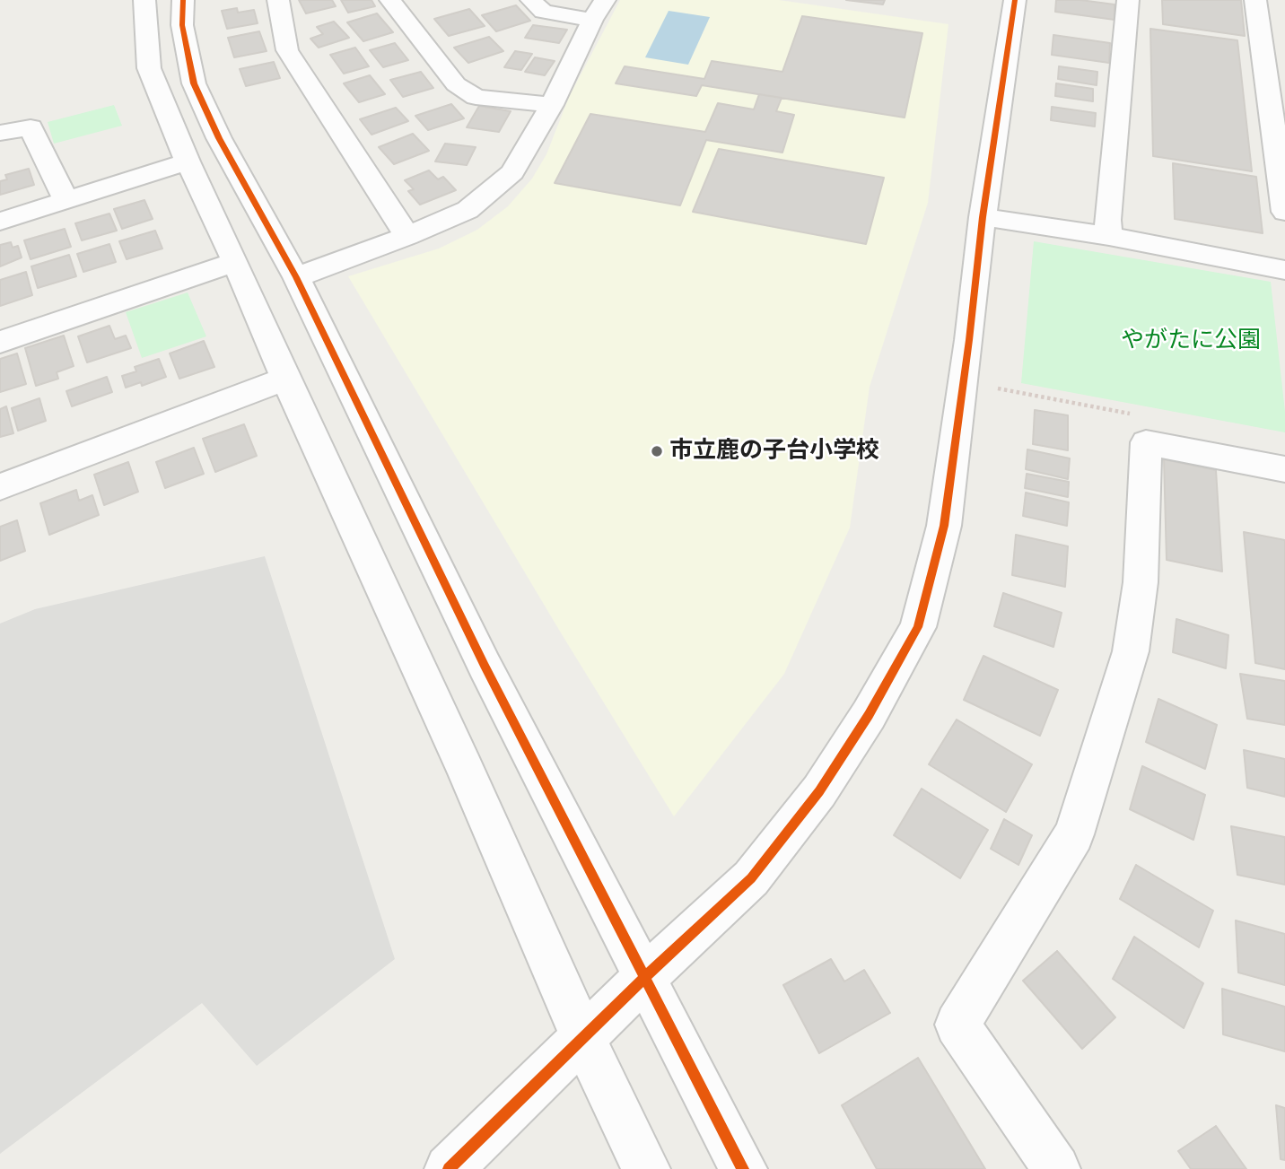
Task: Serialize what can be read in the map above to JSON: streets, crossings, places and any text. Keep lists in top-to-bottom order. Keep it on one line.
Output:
{"parks":["やがたに公園"],"places":["市立鹿の子台小学校"]}
